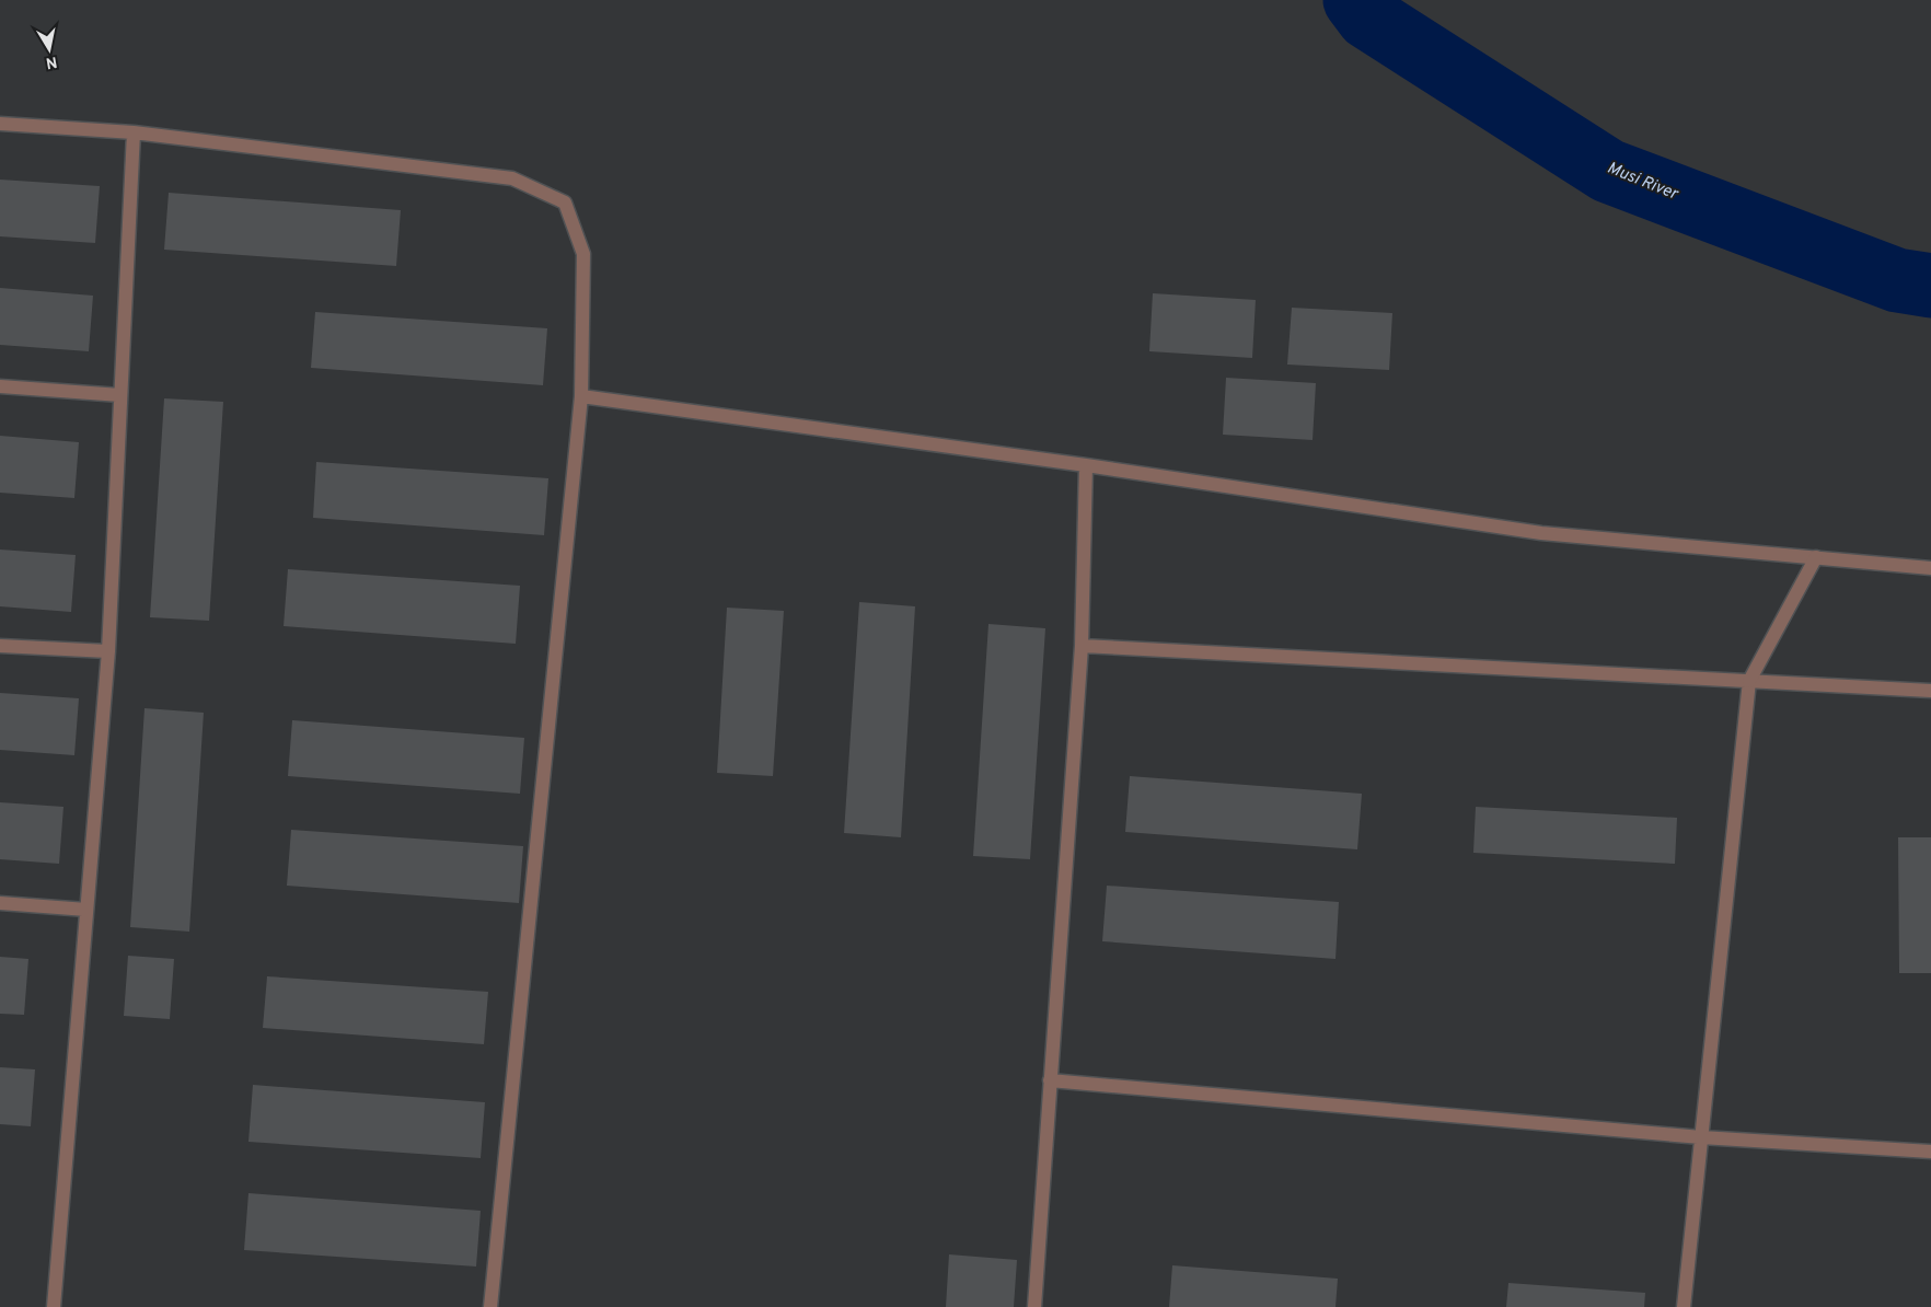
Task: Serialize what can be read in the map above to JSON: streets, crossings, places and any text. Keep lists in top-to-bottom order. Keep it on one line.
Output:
{"water":["Musi River"],"north":"bottom"}
